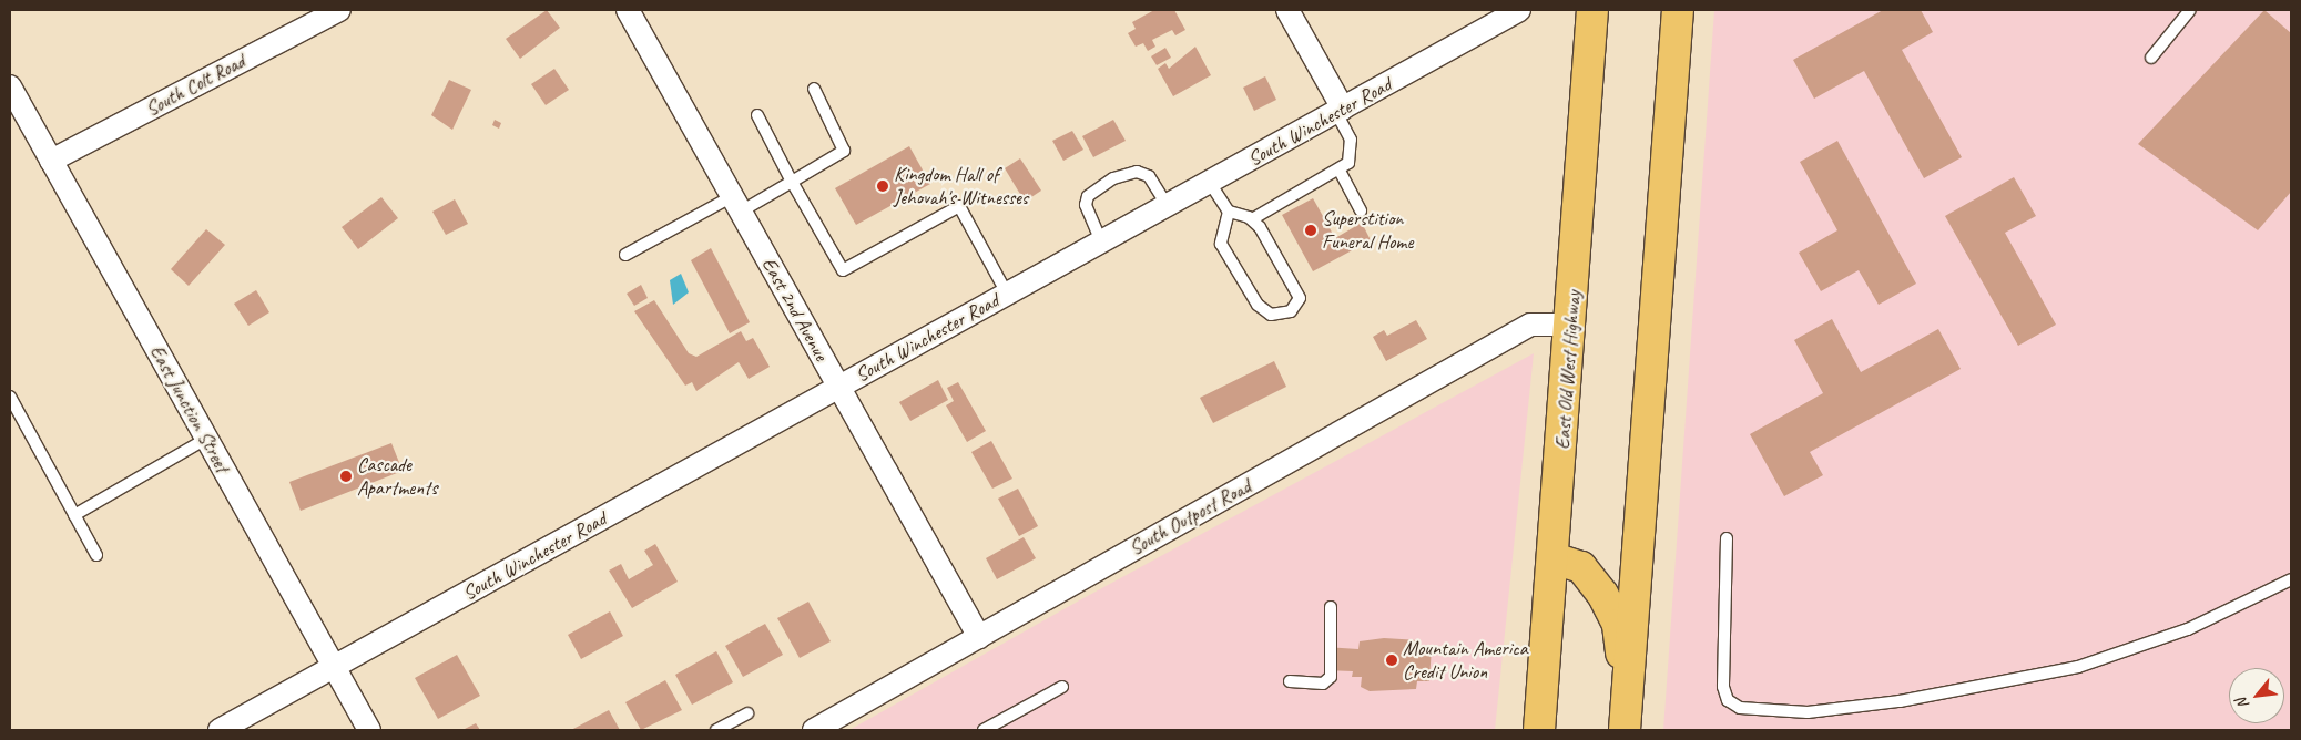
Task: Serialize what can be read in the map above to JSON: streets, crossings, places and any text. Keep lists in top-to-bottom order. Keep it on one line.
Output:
{"streets":{"main road":["East Old West Highway"],"street":["South Colt Road","South Winchester Road","East 2nd Avenue","East Junction Street","South Outpost Road"]},"crossings":[["South Colt Road","East Junction Street"],["South Winchester Road","East 2nd Avenue"],["South Winchester Road","East Junction Street"],["East 2nd Avenue","South Outpost Road"],["East Old West Highway","South Outpost Road"]],"places":["Kingdom Hall of Jehovah's Witnesses","Superstition Funeral Home","Cascade Apartments","Mountain America Credit Union"],"north":"bottom left"}
